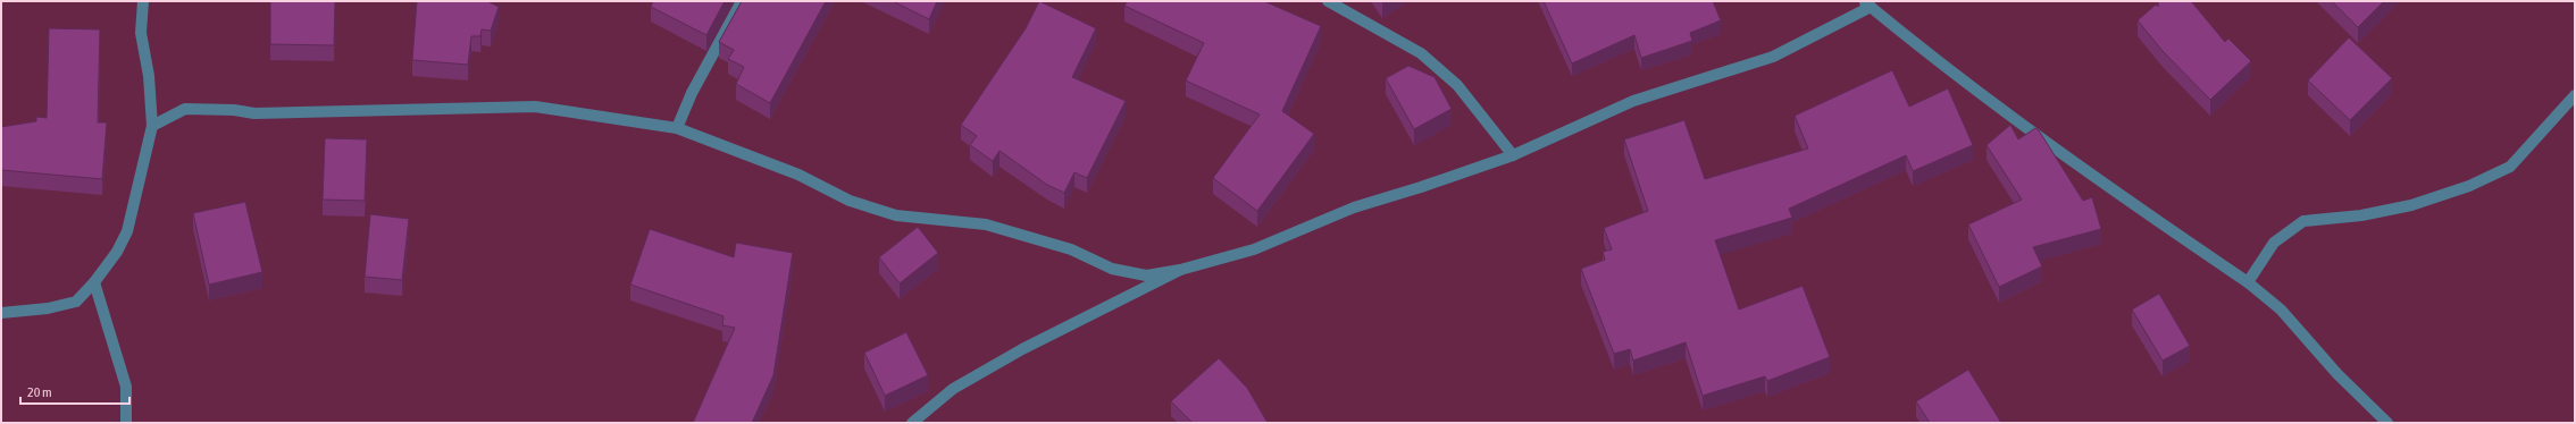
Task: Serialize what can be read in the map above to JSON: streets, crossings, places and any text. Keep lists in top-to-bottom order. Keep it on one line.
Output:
{"scale_bar":"20 m"}
